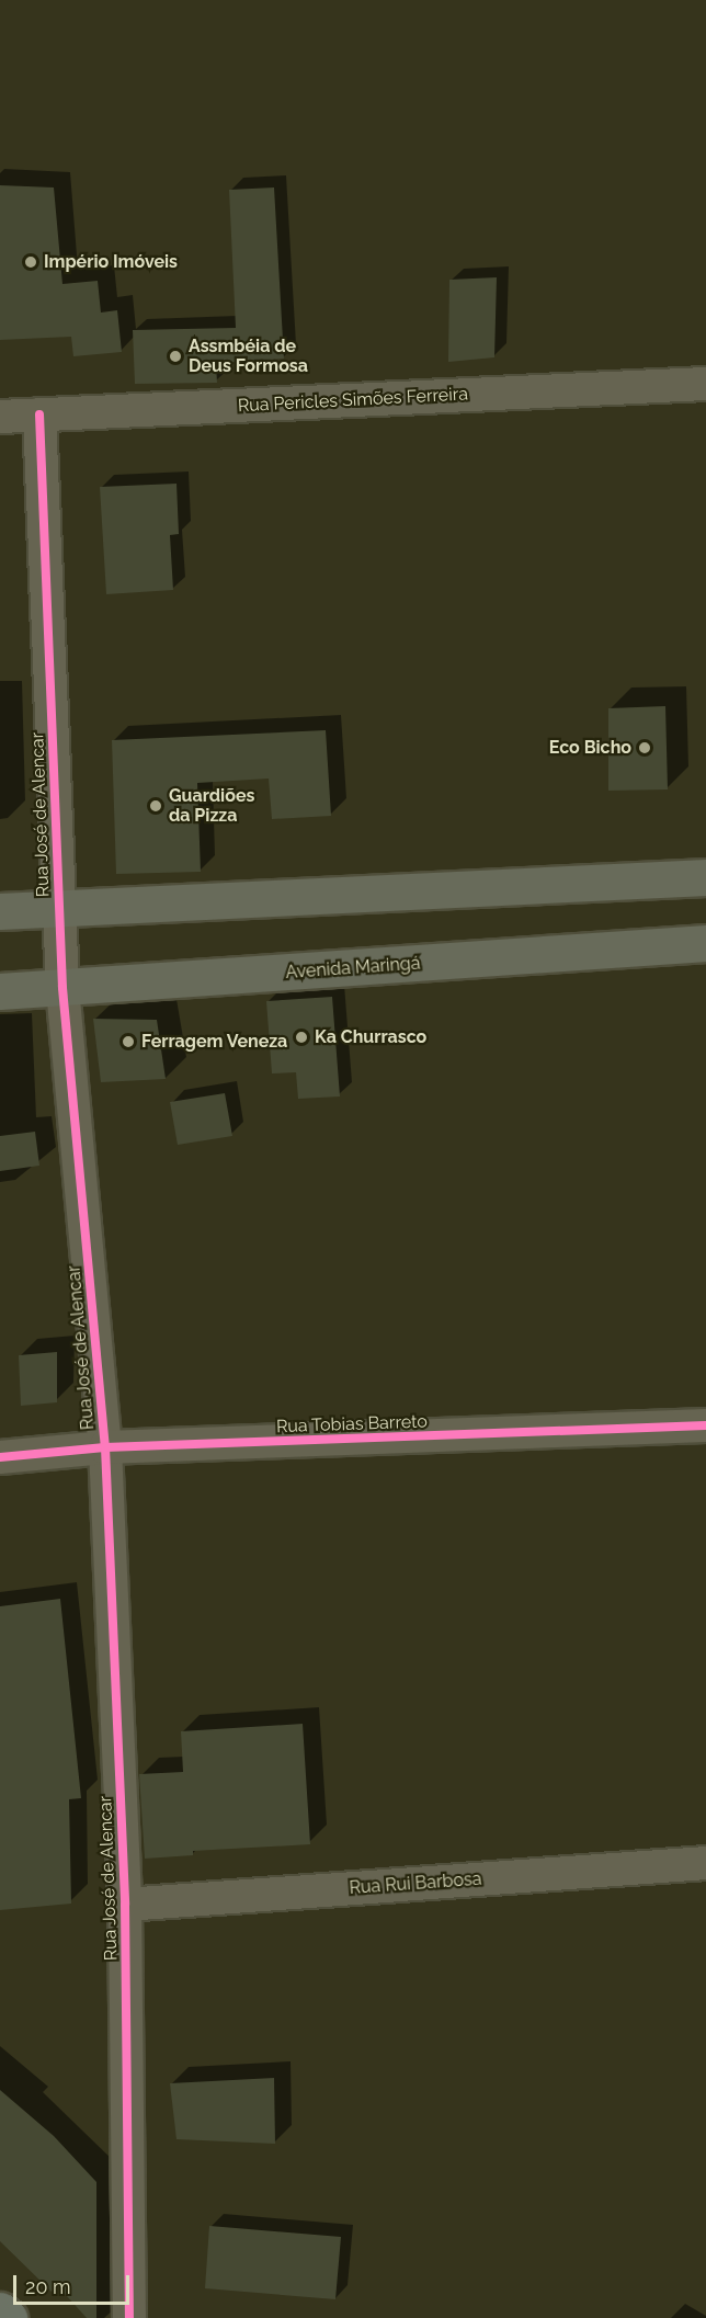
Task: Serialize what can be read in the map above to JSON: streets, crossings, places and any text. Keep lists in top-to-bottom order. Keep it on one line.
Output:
{"streets":{"main road":["Avenida Maringá"],"street":["Rua Pericles Simões Ferreira","Rua José de Alencar","Rua Tobias Barreto","Rua Rui Barbosa"]},"crossings":[["Rua Pericles Simões Ferreira","Rua José de Alencar"],["Rua José de Alencar","Avenida Maringá"],["Rua José de Alencar","Rua Tobias Barreto"],["Rua José de Alencar","Rua Rui Barbosa"]],"places":["Império Imóveis","Assmbéia de Deus Formosa","Eco Bicho","Guardiões da Pizza","Ka Churrasco","Ferragem Veneza"],"scale_bar":"20 m"}
